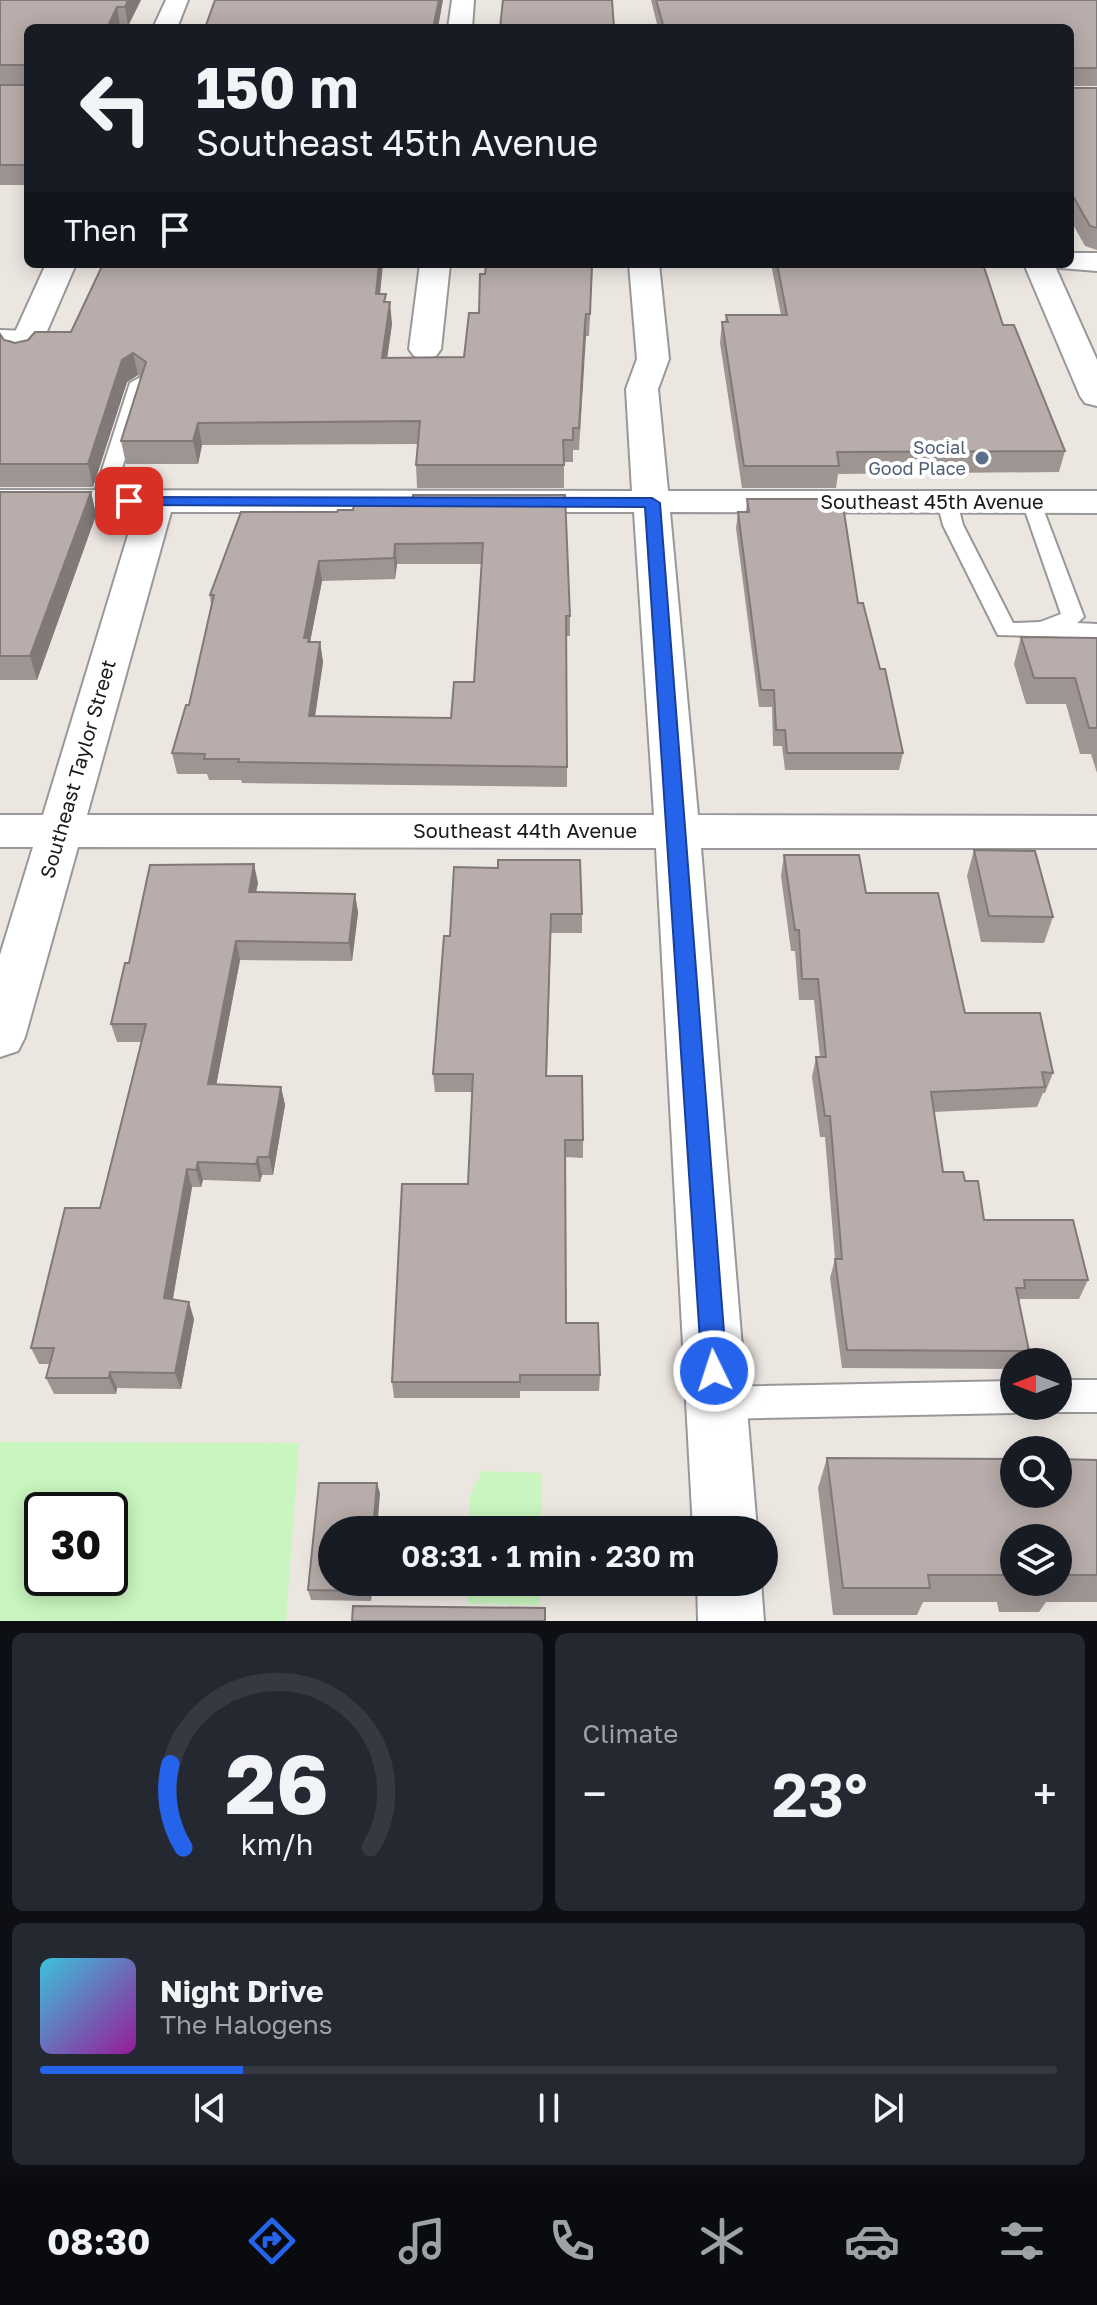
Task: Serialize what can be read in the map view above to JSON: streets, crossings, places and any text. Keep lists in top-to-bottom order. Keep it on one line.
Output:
{"streets":{"street":["Southeast 45th Avenue","Southeast Taylor Street","Southeast 44th Avenue"]},"crossings":[["Southeast 45th Avenue","Southeast Taylor Street"],["Southeast Taylor Street","Southeast 44th Avenue"]],"places":["Social Good Place"],"north":"left","page":{"turn":["150 m","Southeast 45th Avenue"],"then":"Then","limit":"30","trip":"08:31 · 1 min · 230 m","tile":"Climate","heat":["−","23°","+"],"song":["Night Drive","The Halogens"],"tabs":"08:30","gauge":["26","km/h"]}}
